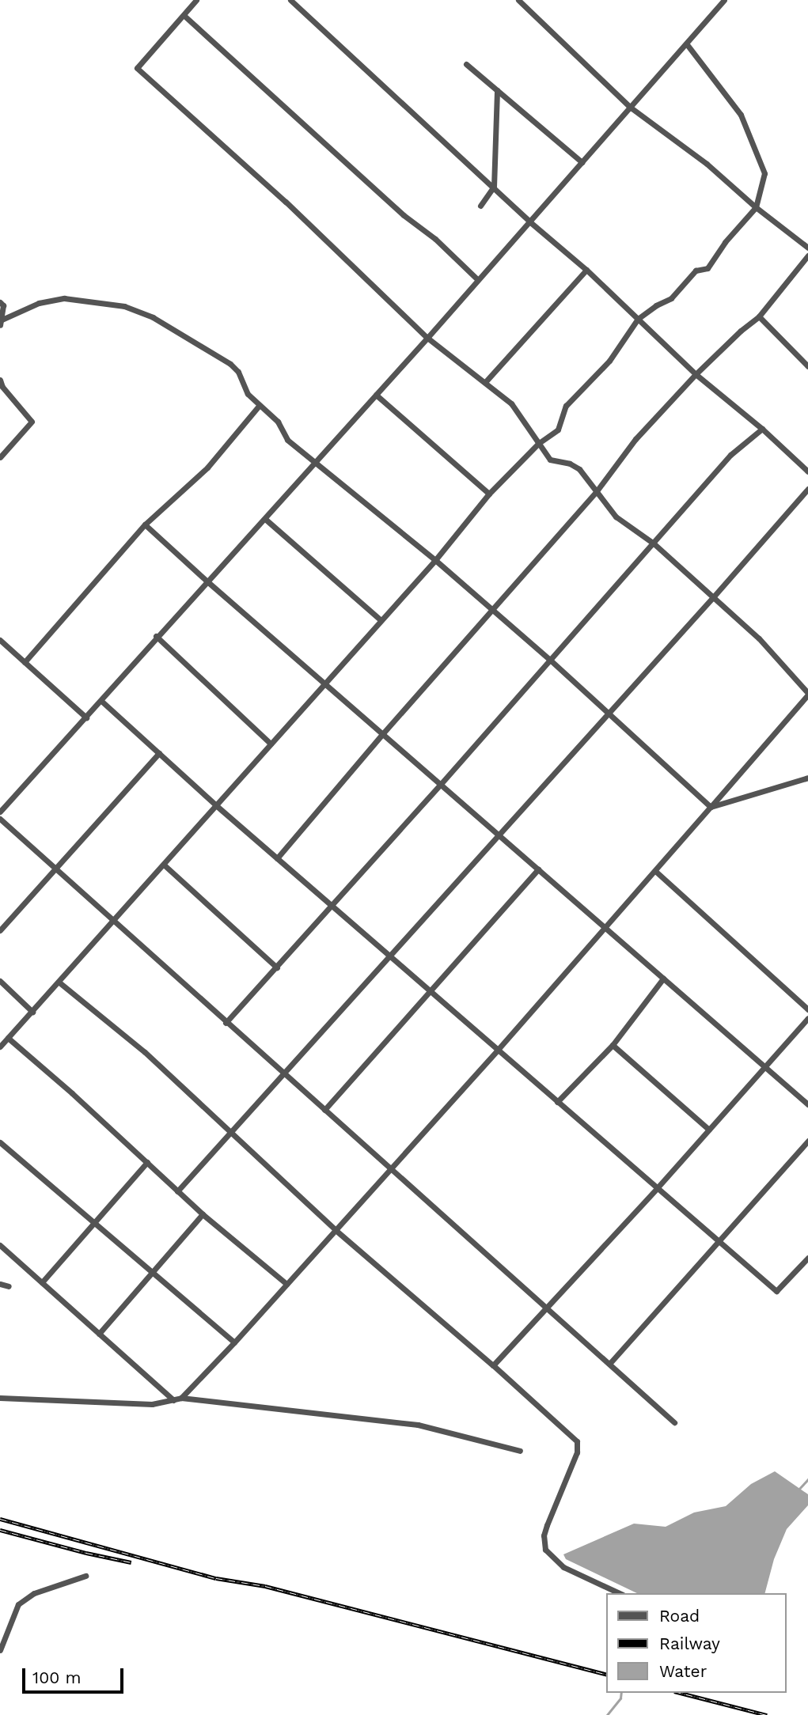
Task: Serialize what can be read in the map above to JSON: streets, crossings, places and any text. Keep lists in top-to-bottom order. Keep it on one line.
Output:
{"legend":["Road","Railway","Water"],"scale_bar":"100 m"}
